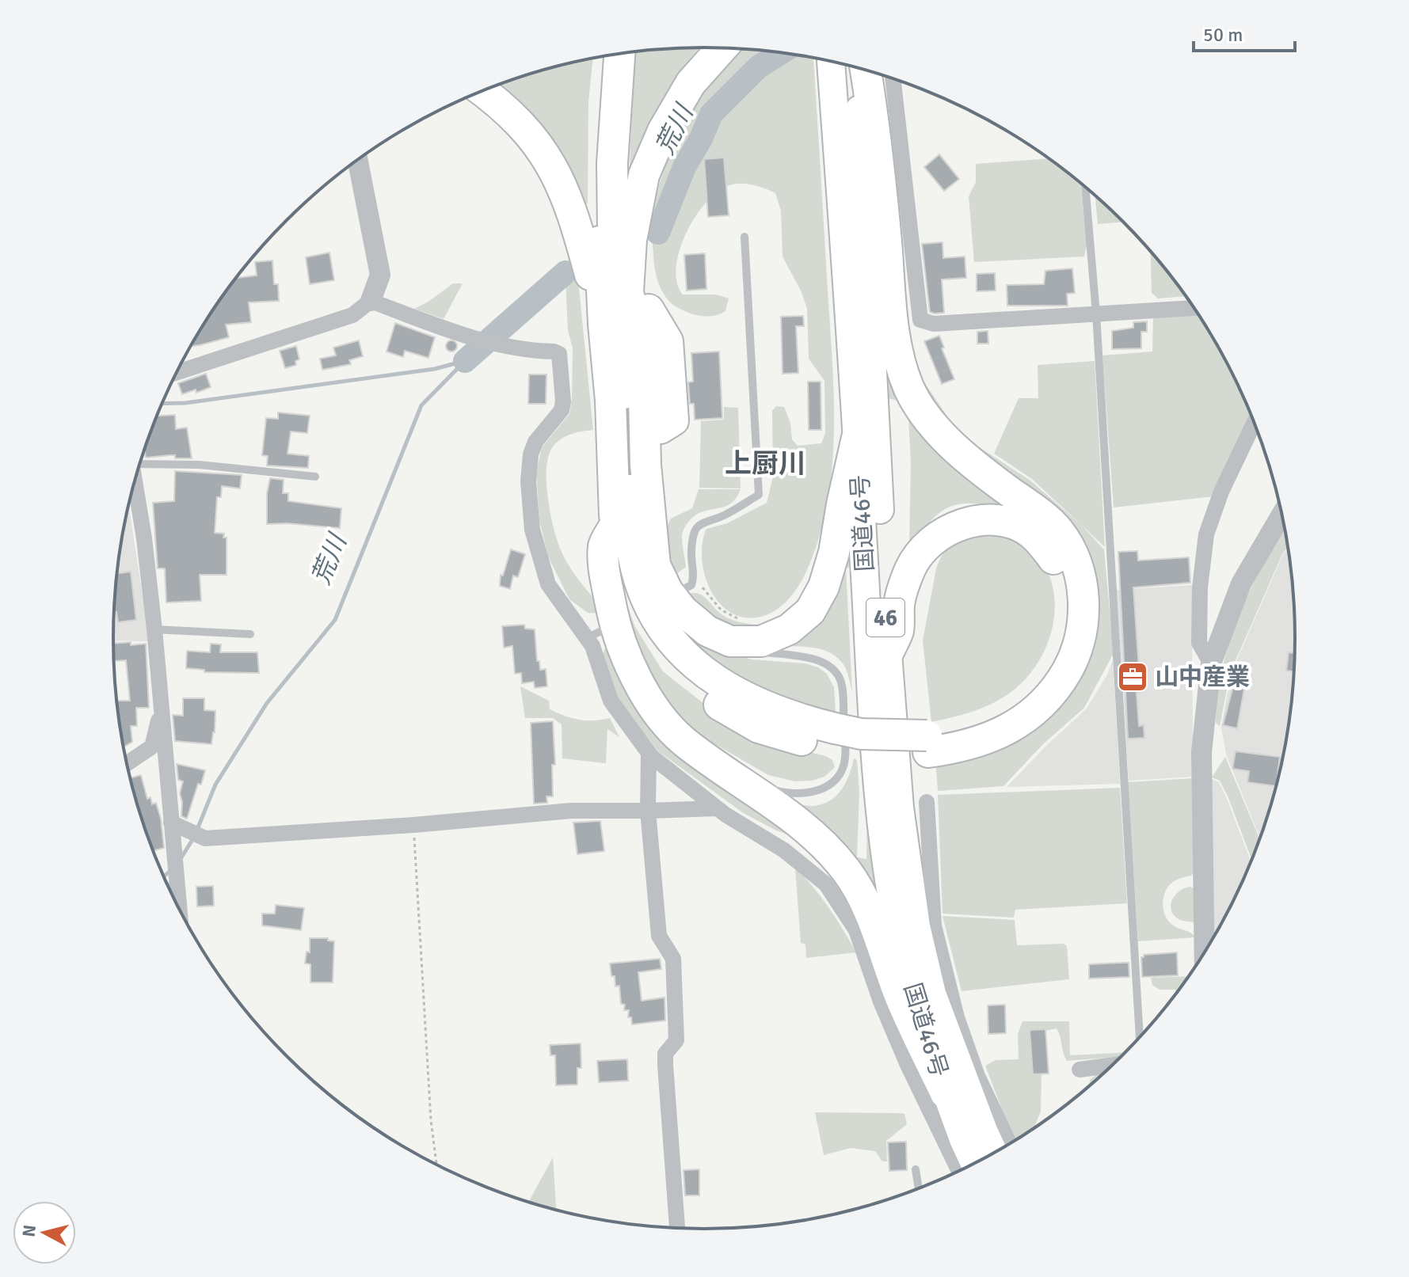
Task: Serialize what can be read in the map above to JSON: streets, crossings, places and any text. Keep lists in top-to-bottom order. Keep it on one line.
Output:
{"streets":{"highway":["国道46号","46"]},"districts":["上厨川"],"water":["荒川"],"places":{"office":["山中産業"]},"scale_bar":"50 m","north":"left"}
